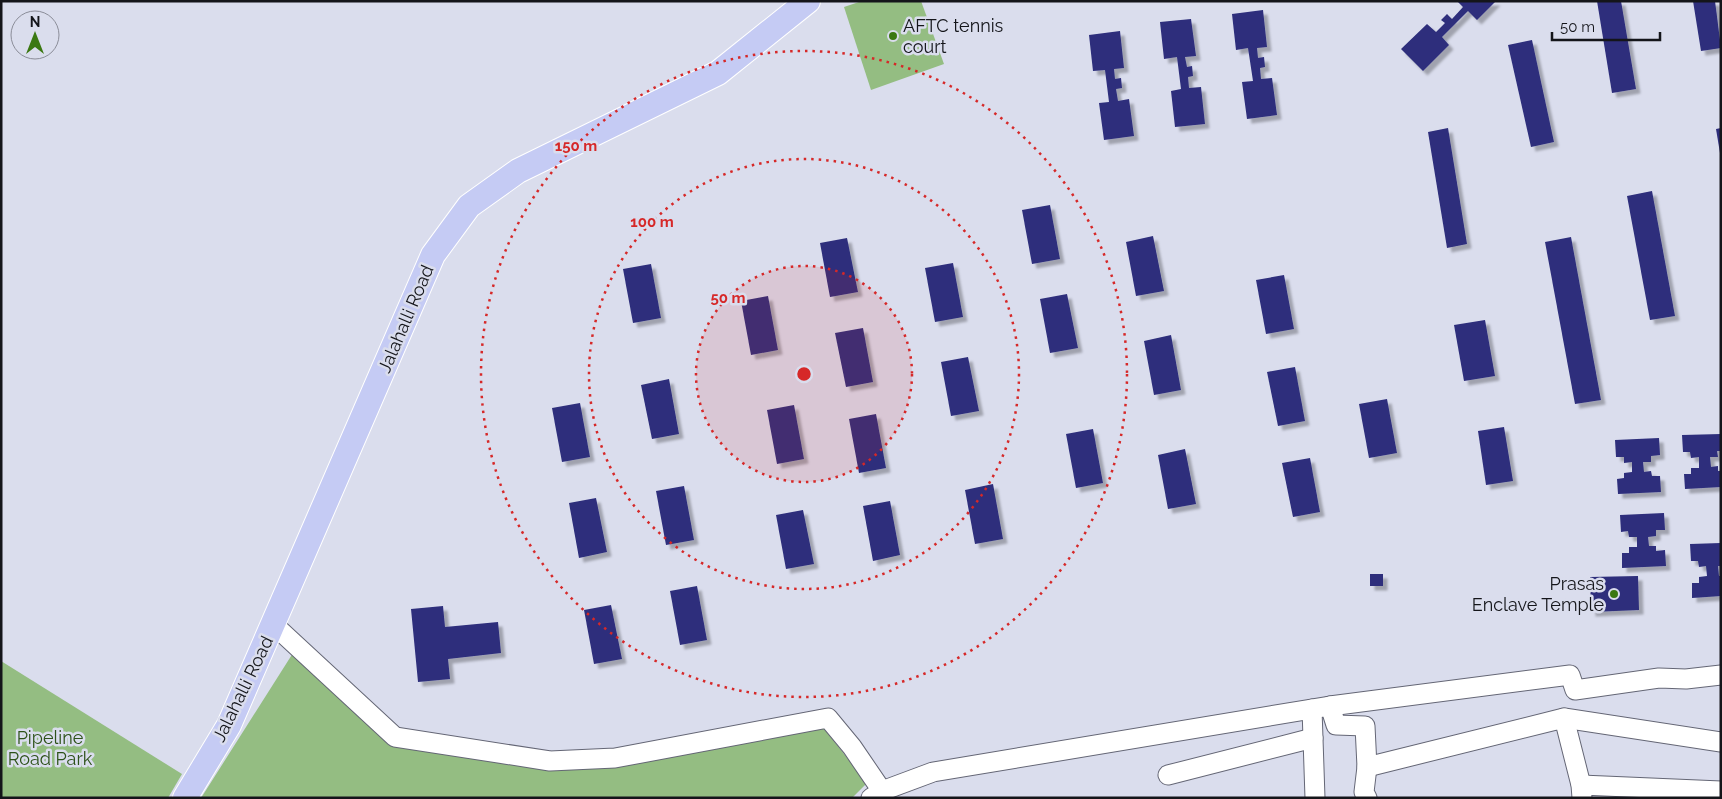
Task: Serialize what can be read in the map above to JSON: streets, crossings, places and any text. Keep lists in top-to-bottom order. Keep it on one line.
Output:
{"streets":{"main road":["Jalahalli Road"]},"parks":["Pipeline Road Park"],"places":["AFTC tennis court","Prasas Enclave Temple"],"scale_bar":"50 m","north":"top","rings":["150 m","100 m","50 m"]}
